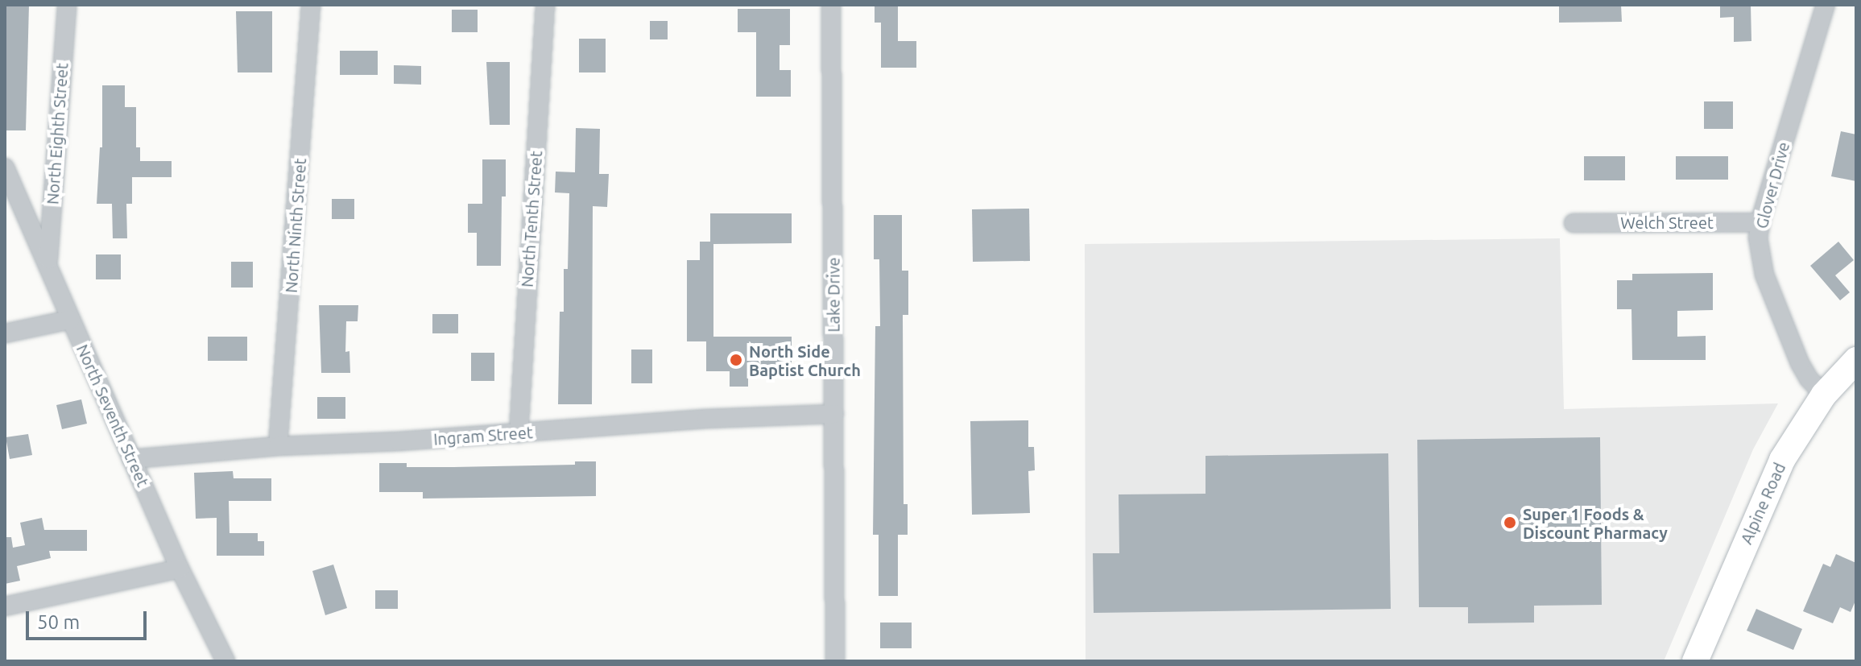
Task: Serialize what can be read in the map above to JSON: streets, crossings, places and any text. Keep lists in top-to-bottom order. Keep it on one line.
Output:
{"streets":{"main road":["Alpine Road"],"street":["North Eighth Street","Glover Drive","North Tenth Street","Welch Street","North Ninth Street","Lake Drive","North Seventh Street","Ingram Street"]},"crossings":[["North Eighth Street","North Seventh Street"],["Glover Drive","Welch Street"],["Glover Drive","Alpine Road"],["North Tenth Street","Ingram Street"],["North Ninth Street","Ingram Street"],["Lake Drive","Ingram Street"],["North Seventh Street","Ingram Street"]],"places":["North Side Baptist Church","Super 1 Foods & Discount Pharmacy"],"scale_bar":"50 m"}
